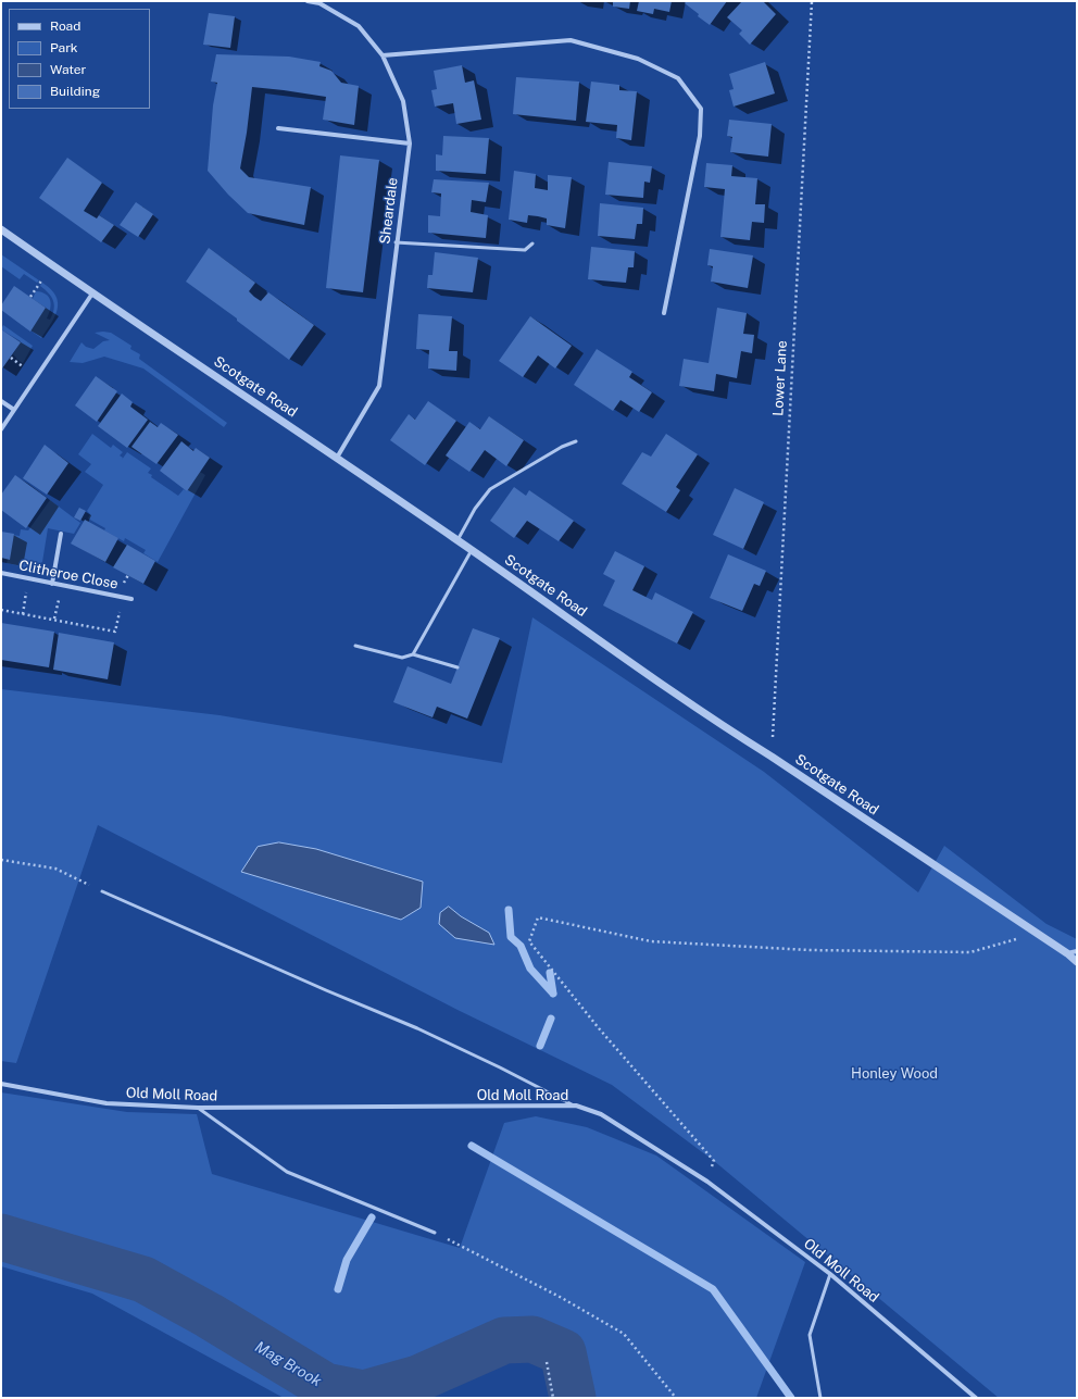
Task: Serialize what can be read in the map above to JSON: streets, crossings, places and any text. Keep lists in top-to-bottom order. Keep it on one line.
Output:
{"streets":{"street":["Sheardale","Scotgate Road","Clitheroe Close","Old Moll Road"],"path":["Lower Lane"]},"crossings":[["Sheardale","Scotgate Road"],["Lower Lane","Scotgate Road"]],"water":["Mag Brook"],"parks":["Honley Wood"],"legend":["Road","Park","Water","Building"]}
